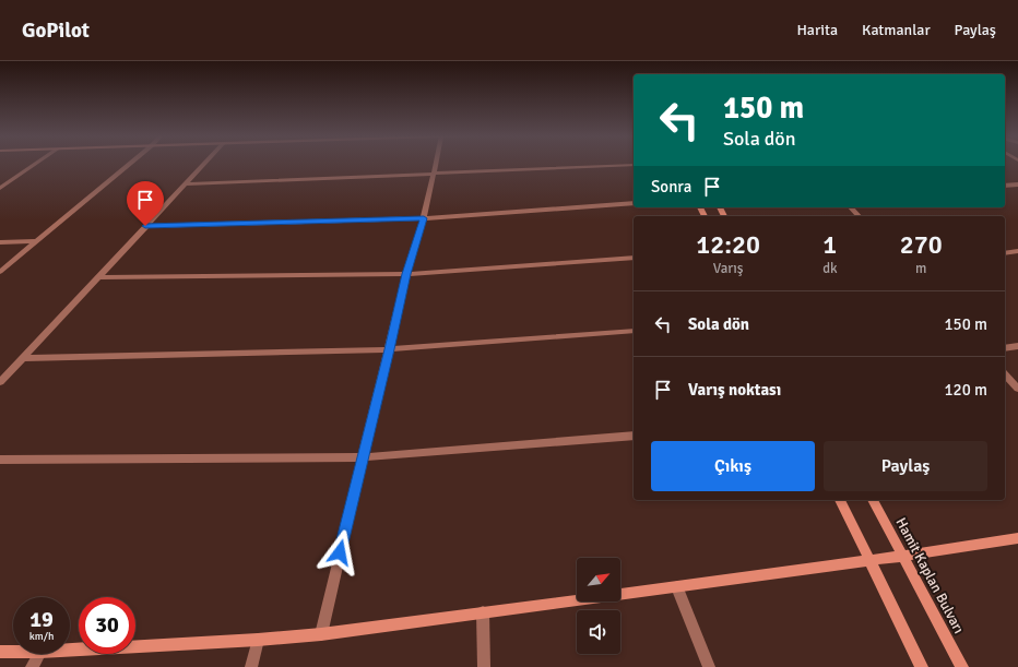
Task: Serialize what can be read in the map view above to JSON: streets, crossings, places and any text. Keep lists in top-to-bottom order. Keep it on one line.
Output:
{"streets":{"street":["Hamit Kaplan Bulvarı"]},"north":"top right","page":{"header":"GoPilot","nav":["Harita","Katmanlar","Paylaş"],"turn":["150 m","Sola dön"],"then":"Sonra","eta":["12:20","Varış","1","dk","270","m"],"list":[{"name":"Sola dön","value":"150 m"},{"name":"Varış noktası","value":"120 m"}],"buttons":["Çıkış","Paylaş"],"speed":"19 km/h","limit":"30"}}
